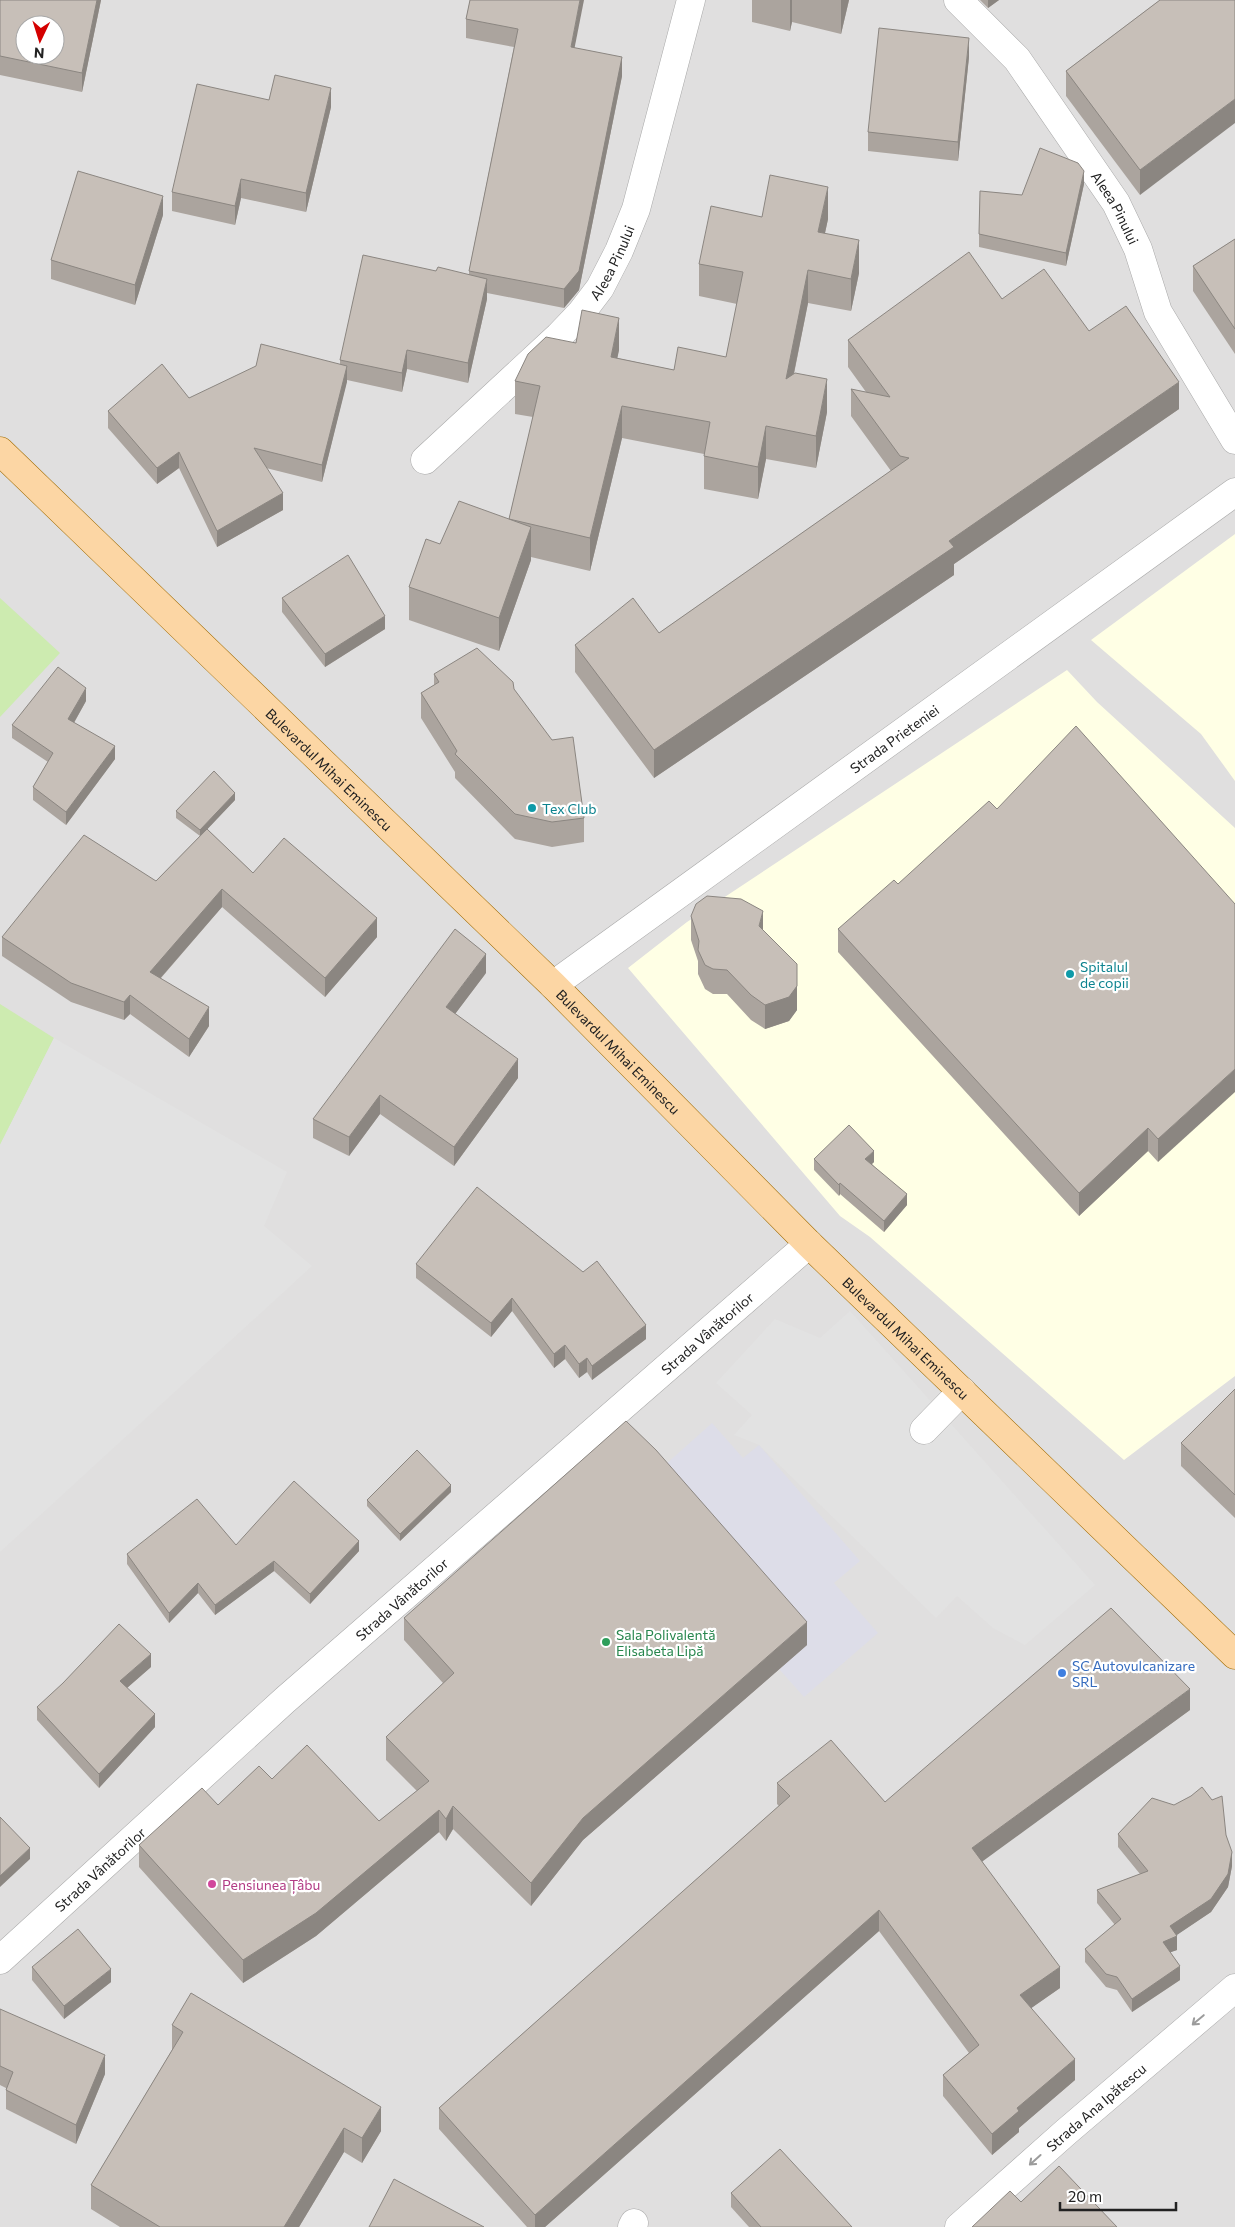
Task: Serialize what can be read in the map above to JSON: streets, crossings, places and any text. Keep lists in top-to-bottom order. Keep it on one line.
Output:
{"streets":{"main road":["Bulevardul Mihai Eminescu"],"street":["Aleea Pinului","Strada Prieteniei","Strada Vânătorilor","Strada Ana Ipătescu"]},"crossings":[["Strada Prieteniei","Bulevardul Mihai Eminescu"],["Bulevardul Mihai Eminescu","Strada Vânătorilor"]],"one_way":["Strada Ana Ipătescu"],"places":["Tex Club","Spitalul de copii","Sala Polivalentă Elisabeta Lipă","SC Autovulcanizare SRL","Pensiunea Țâbu"],"scale_bar":"20 m","north":"bottom"}
